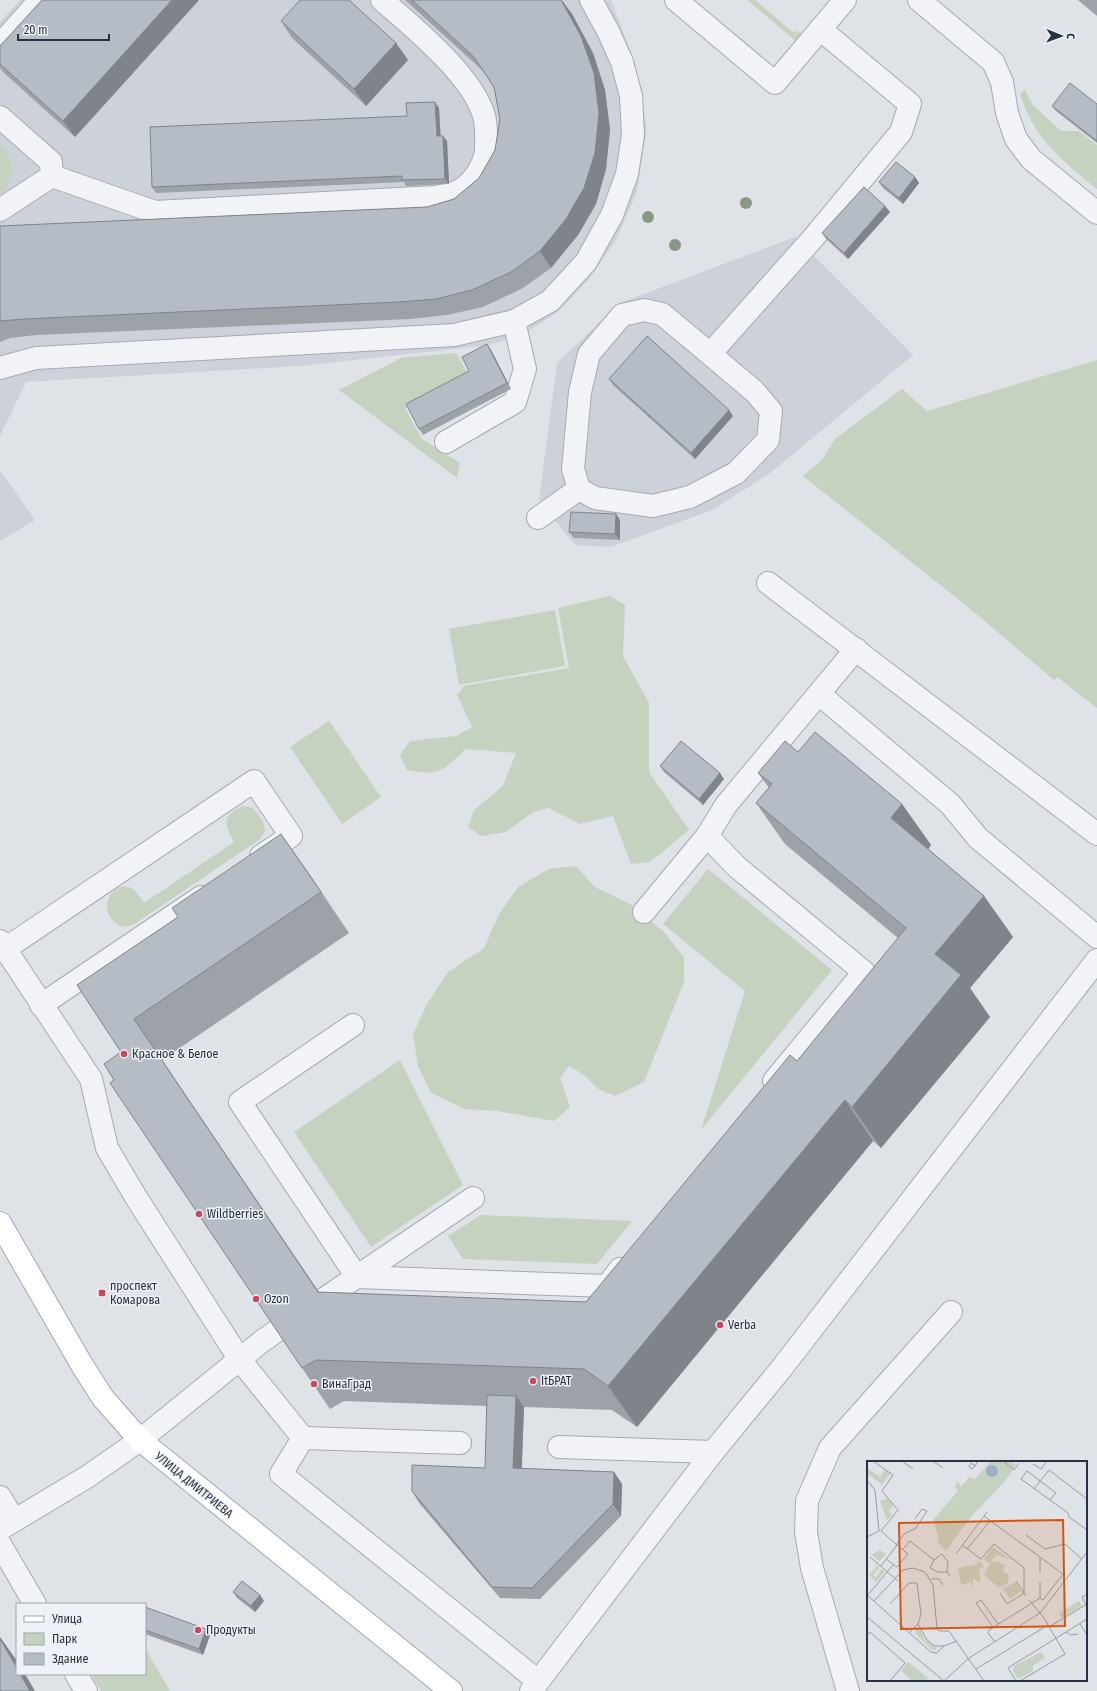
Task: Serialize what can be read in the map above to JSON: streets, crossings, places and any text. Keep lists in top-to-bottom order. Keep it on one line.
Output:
{"streets":{"main road":["УЛИЦА ДМИТРИЕВА"]},"places":{"other":["Красное & Белое","Wildberries","Ozon","Verba","ItБРАТ","ВинаГрад","Продукты"],"transit":["проспект Комарова"]},"legend":["Улица","Парк","Здание"],"scale_bar":"20 m","north":"right"}
